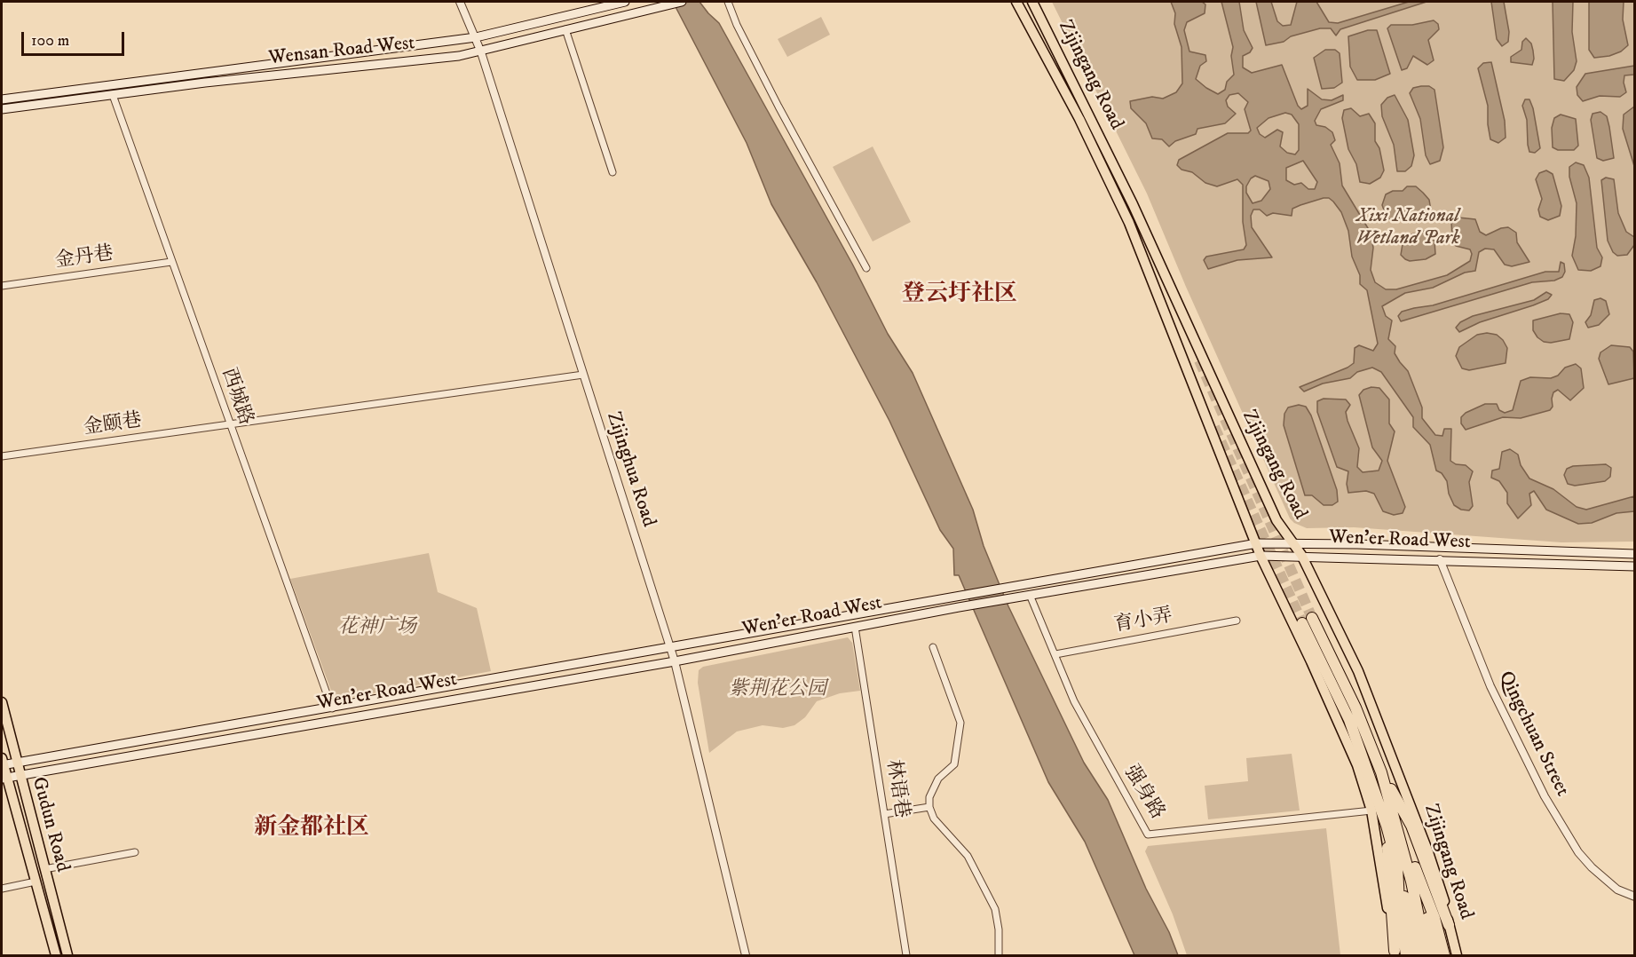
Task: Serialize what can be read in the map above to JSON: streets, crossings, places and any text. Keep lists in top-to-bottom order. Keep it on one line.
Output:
{"streets":{"highway":["Zijingang Road"],"main road":["Wensan Road West","Wen'er Road West","Gudun Road"],"street":["金丹巷","西城路","金颐巷","Zijinghua Road","育小弄","Qingchuan Street","林语巷","强身路"]},"crossings":[["Wensan Road West","西城路"],["Wensan Road West","Zijinghua Road"],["Zijingang Road","Wen'er Road West"],["Zijingang Road","强身路"],["金丹巷","西城路"],["西城路","金颐巷"],["西城路","Wen'er Road West"],["金颐巷","Zijinghua Road"],["Zijinghua Road","Wen'er Road West"],["Wen'er Road West","Qingchuan Street"],["Wen'er Road West","林语巷"],["Wen'er Road West","强身路"],["Wen'er Road West","Gudun Road"],["育小弄","强身路"]],"districts":["登云圩社区","新金都社区"],"parks":["Xixi National Wetland Park","花神广场","紫荆花公园"],"scale_bar":"100 m"}
